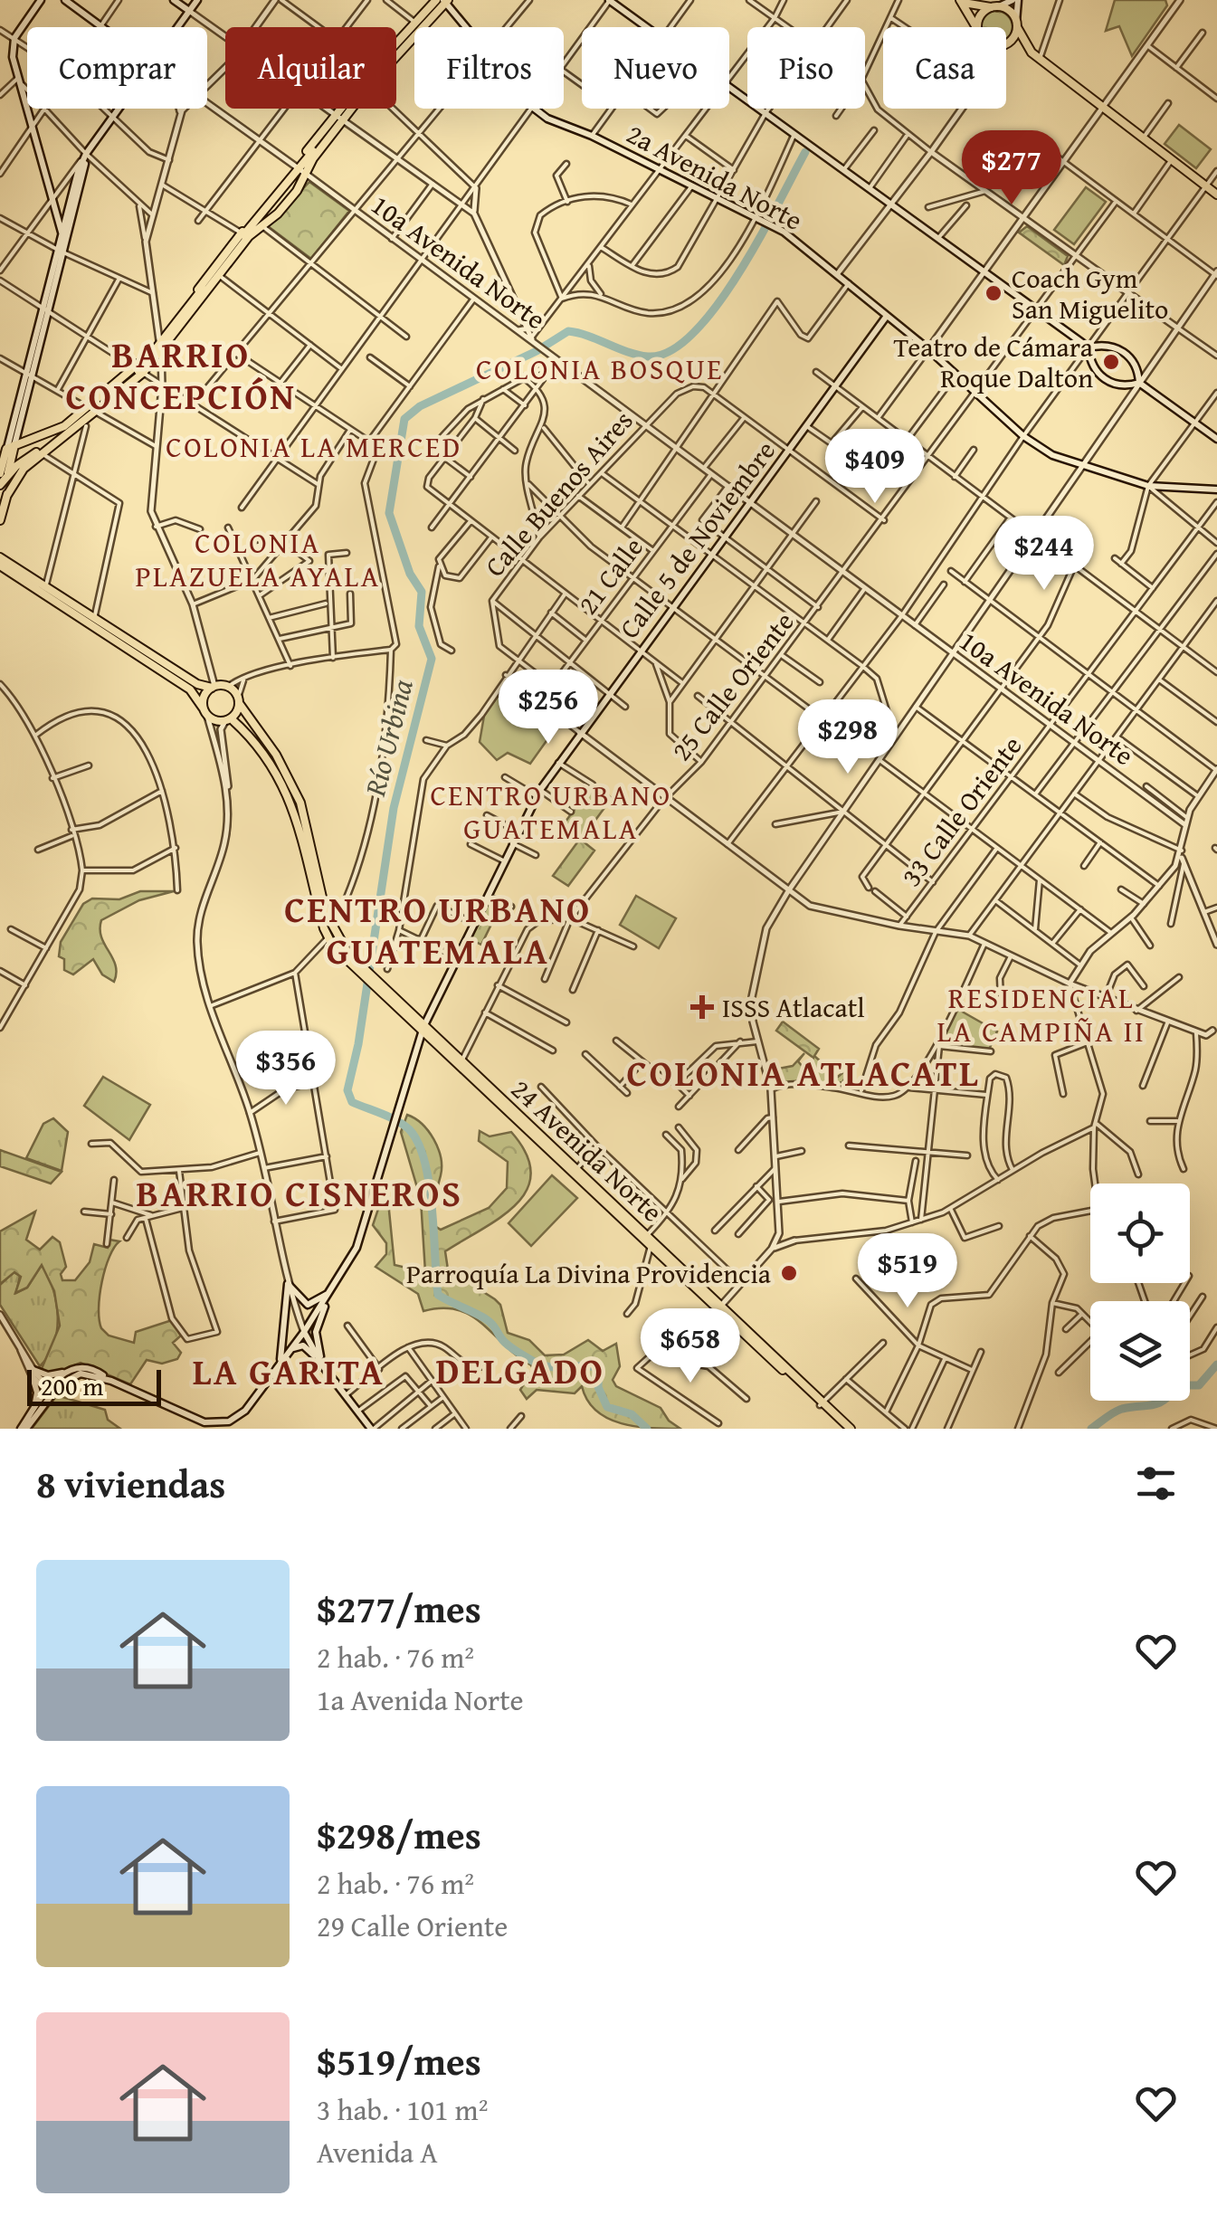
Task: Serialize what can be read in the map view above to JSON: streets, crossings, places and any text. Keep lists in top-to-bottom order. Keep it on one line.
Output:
{"streets":{"main road":["2a Avenida Norte","10a Avenida Norte","Calle 5 de Noviembre","24 Avenida Norte"],"street":["Calle Buenos Aires","21 Calle","25 Calle Oriente","33 Calle Oriente"]},"crossings":[["2a Avenida Norte","Calle 5 de Noviembre"],["2a Avenida Norte","25 Calle Oriente"],["10a Avenida Norte","Calle Buenos Aires"],["10a Avenida Norte","Calle 5 de Noviembre"],["10a Avenida Norte","21 Calle"],["10a Avenida Norte","25 Calle Oriente"],["10a Avenida Norte","33 Calle Oriente"],["Calle 5 de Noviembre","24 Avenida Norte"]],"districts":["BARRIO CONCEPCIÓN","COLONIA BOSQUE","COLONIA LA MERCED","COLONIA PLAZUELA AYALA","CENTRO URBANO GUATEMALA","CENTRO URBANO GUATEMALA","RESIDENCIAL LA CAMPIÑA II","COLONIA ATLACATL","BARRIO CISNEROS","DELGADO","LA GARITA"],"water":["Río Urbina"],"places":{"other":["Coach Gym San Miguelito","Teatro de Cámara Roque Dalton","Parroquía La Divina Providencia"],"health":["ISSS Atlacatl"]},"scale_bar":"200 m","page":{"chip":["Comprar","Alquilar","Filtros","Nuevo","Piso","Casa"],"price":["$277","$409","$244","$256","$298","$356","$519","$658"],"scale":"200 m","heading":"8 viviendas","list":[{"name":"$277/mes","note":"2 hab. · 76 m² · 1a Avenida Norte"},{"name":"$298/mes","note":"2 hab. · 76 m² · 29 Calle Oriente"},{"name":"$519/mes","note":"3 hab. · 101 m² · Avenida A"}]}}
